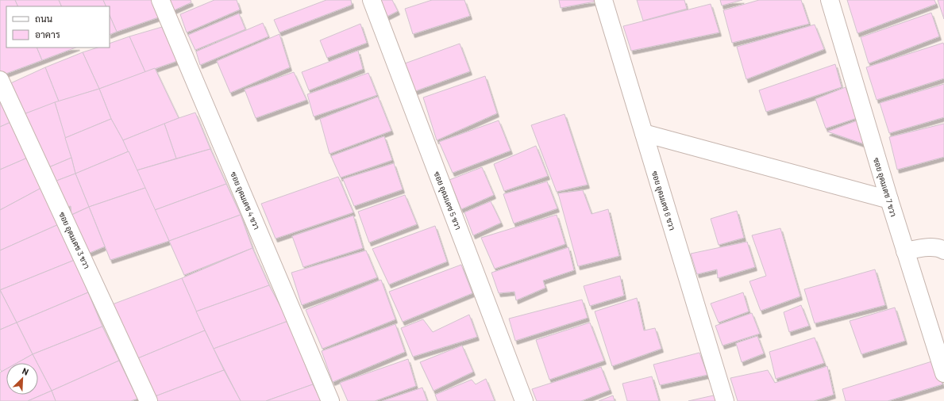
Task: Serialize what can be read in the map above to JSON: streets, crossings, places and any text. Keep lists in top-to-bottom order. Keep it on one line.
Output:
{"streets":{"street":["ซอย อุดมเดช 7 ขวา","ซอย อุดมเดช 4 ขวา","ซอย อุดมเดช 5 ขวา","ซอย อุดมเดช 6 ขวา","ซอย อุดมเดช 3 ขวา"]},"legend":["ถนน","อาคาร"],"north":"top right"}
